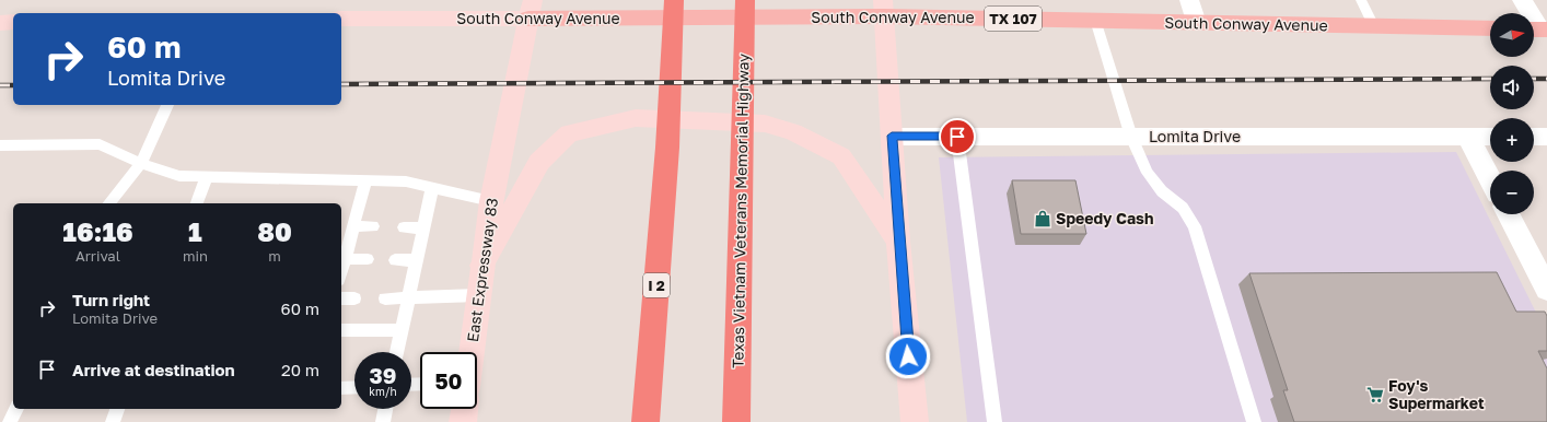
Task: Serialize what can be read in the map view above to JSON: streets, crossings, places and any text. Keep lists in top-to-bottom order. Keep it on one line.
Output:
{"streets":{"highway":["Texas Vietnam Veterans Memorial Highway","I 2"],"main road":["South Conway Avenue","TX 107","East Expressway 83"],"street":["Lomita Drive"]},"crossings":[["South Conway Avenue","East Expressway 83"]],"places":{"shop":["Speedy Cash"],"supermarket":["Foy's Supermarket"]},"north":"right","page":{"map_buttons":["+","−"],"turn":["60 m","Lomita Drive"],"eta":["16:16","Arrival","1","min","80","m"],"list":[{"name":"Turn right","note":"Lomita Drive","value":"60 m"},{"name":"Arrive at destination","value":"20 m"}],"speed":"39 km/h","limit":"50"}}
